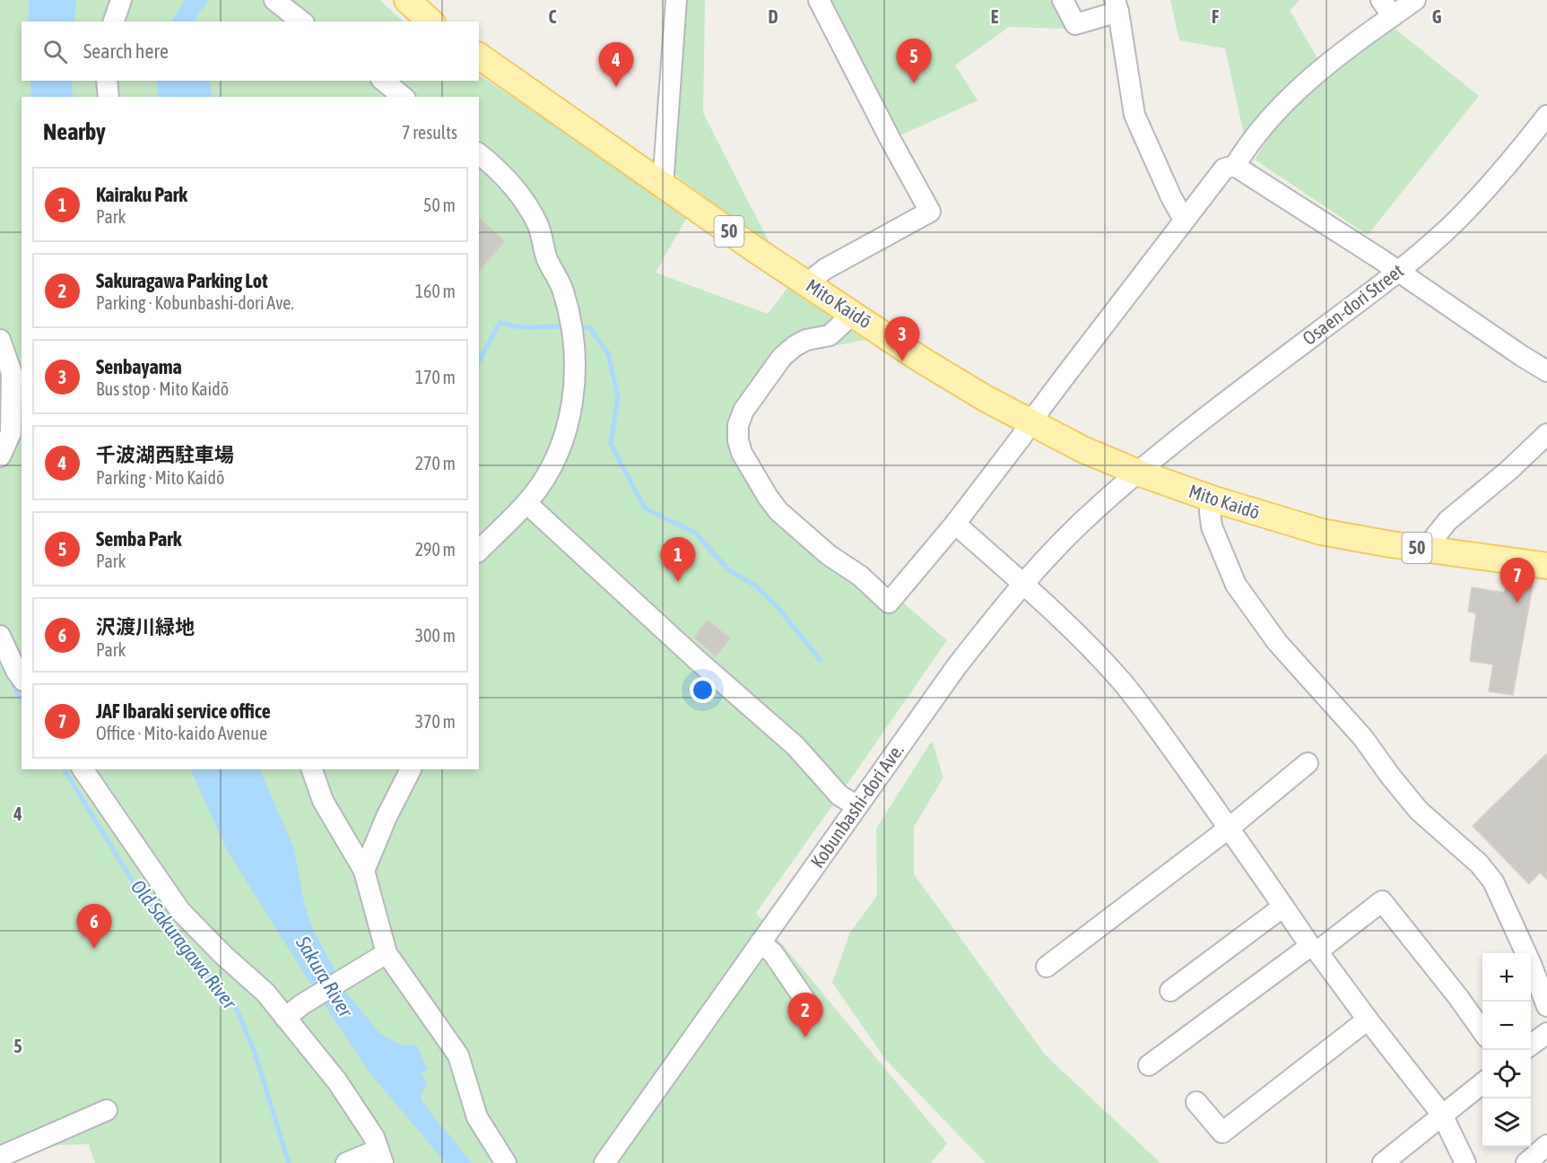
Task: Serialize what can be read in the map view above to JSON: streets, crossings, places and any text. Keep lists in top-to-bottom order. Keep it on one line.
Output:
{"streets":{"main road":["50","Mito Kaidō"],"street":["Osaen-dori Street","Kobunbashi-dori Ave."]},"crossings":[["50","Mito Kaidō"],["Mito Kaidō","Osaen-dori Street"],["Mito Kaidō","Kobunbashi-dori Ave."],["Osaen-dori Street","Kobunbashi-dori Ave."]],"water":["Old Sakuragawa River","Sakura River"],"page":{"search":"Search here","pins":["5","4","3","1","7","6","2"],"heading":["Nearby","7 results"],"list":[{"mark":"1","name":"Kairaku Park","note":"Park","value":"50 m"},{"mark":"2","name":"Sakuragawa Parking Lot","note":"Parking · Kobunbashi-dori Ave.","value":"160 m"},{"mark":"3","name":"Senbayama","note":"Bus stop · Mito Kaidō","value":"170 m"},{"mark":"4","name":"千波湖西駐車場","note":"Parking · Mito Kaidō","value":"270 m"},{"mark":"5","name":"Semba Park","note":"Park","value":"290 m"},{"mark":"6","name":"沢渡川緑地","note":"Park","value":"300 m"},{"mark":"7","name":"JAF Ibaraki service office","note":"Office · Mito-kaido Avenue","value":"370 m"}],"map_buttons":["+","−"]},"grid":{"columns":["C","D","E","F","G"],"rows":["4","5"]}}
